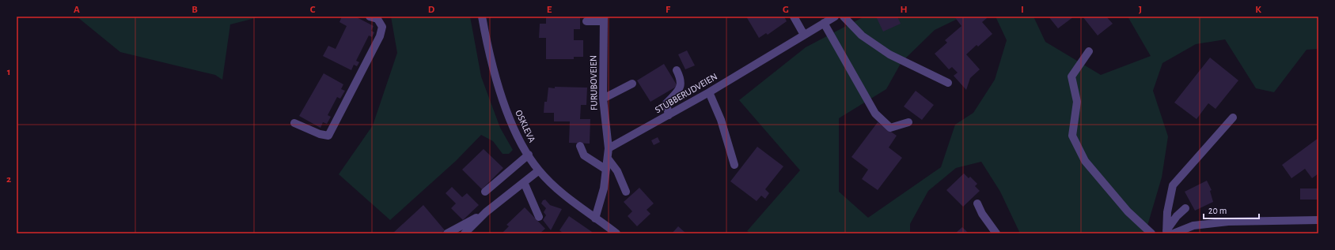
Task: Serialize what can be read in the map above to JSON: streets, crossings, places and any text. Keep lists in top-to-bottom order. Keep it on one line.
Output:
{"streets":{"street":["FURUBOVEIEN","STUBBERUDVEIEN","OSKLEVA"]},"crossings":[["FURUBOVEIEN","STUBBERUDVEIEN"]],"scale_bar":"20 m","grid":{"columns":["A","B","C","D","E","F","G","H","I","J","K"],"rows":["1","2"]}}
